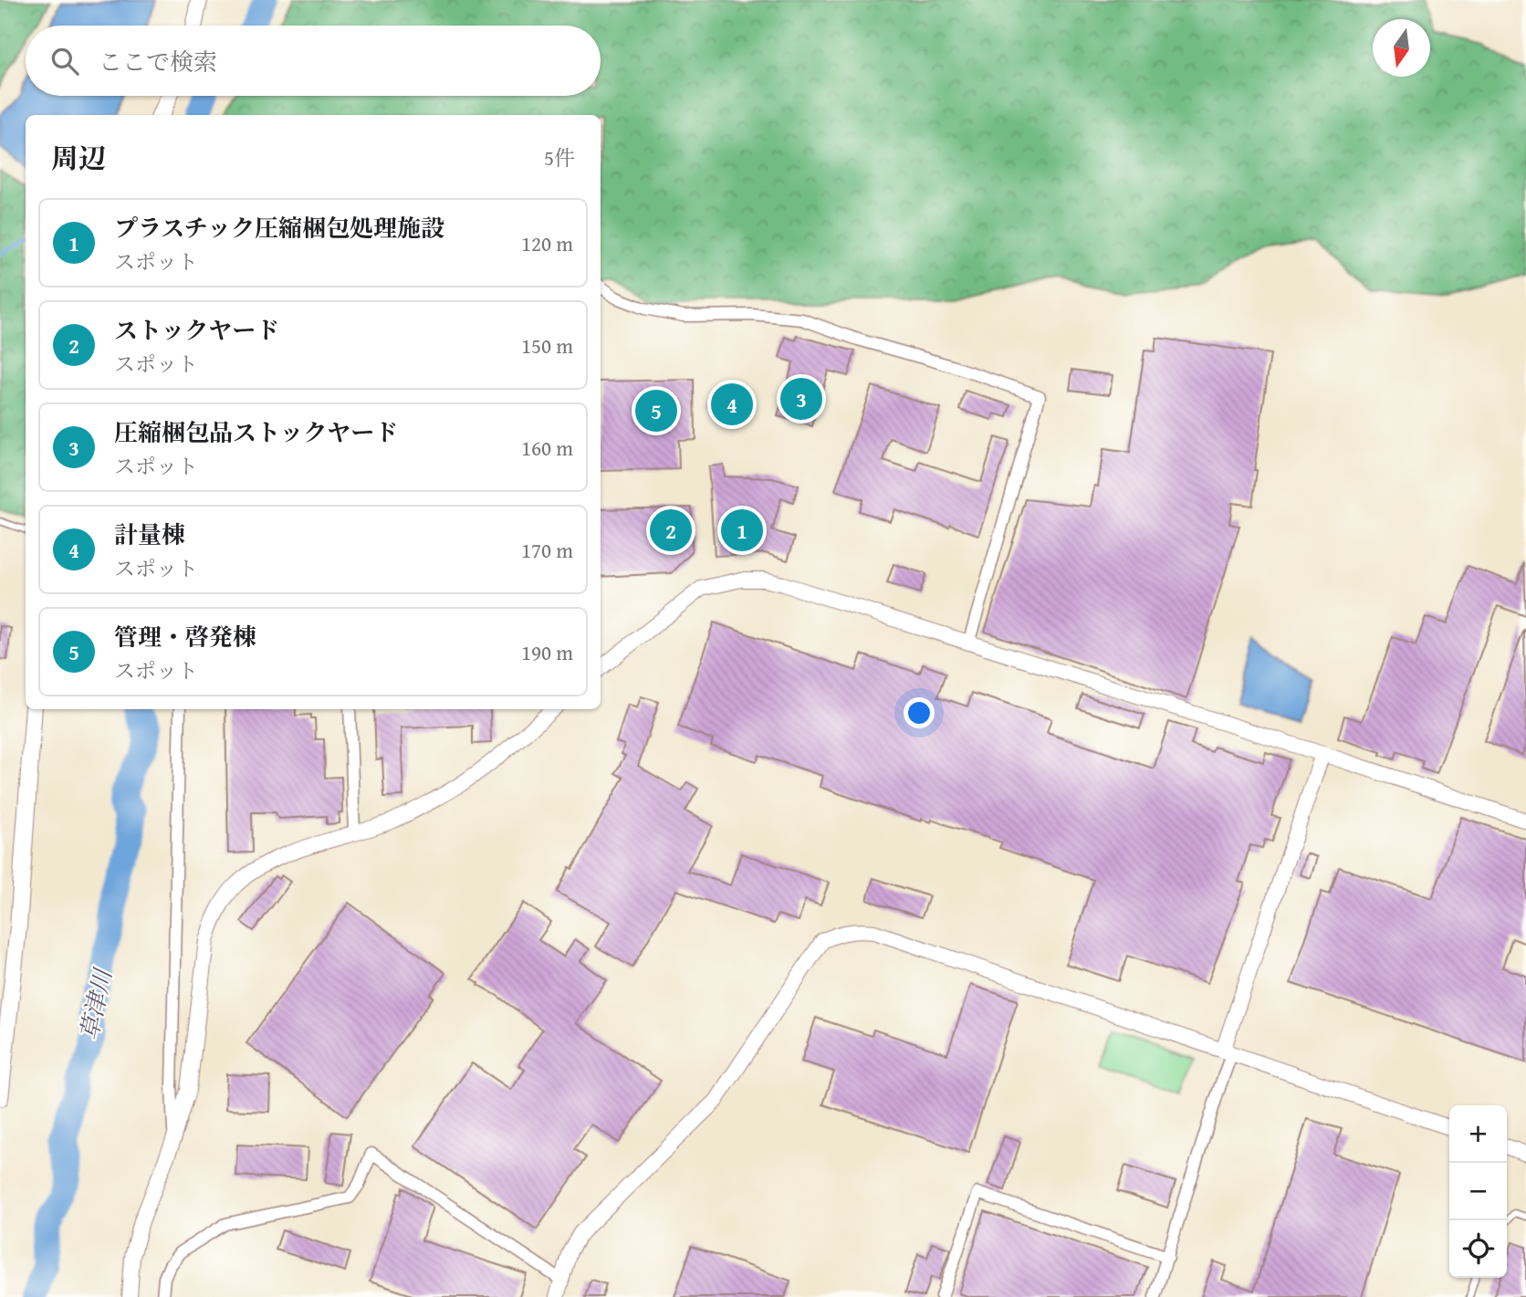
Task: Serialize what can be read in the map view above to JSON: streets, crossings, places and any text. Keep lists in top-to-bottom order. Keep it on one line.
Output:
{"water":["草津川"],"north":"bottom","page":{"search":"ここで検索","heading":["周辺","5件"],"list":[{"mark":"1","name":"プラスチック圧縮梱包処理施設","note":"スポット","value":"120 m"},{"mark":"2","name":"ストックヤード","note":"スポット","value":"150 m"},{"mark":"3","name":"圧縮梱包品ストックヤード","note":"スポット","value":"160 m"},{"mark":"4","name":"計量棟","note":"スポット","value":"170 m"},{"mark":"5","name":"管理・啓発棟","note":"スポット","value":"190 m"}],"pins":["3","4","5","1","2"],"map_buttons":["+","−"]}}
